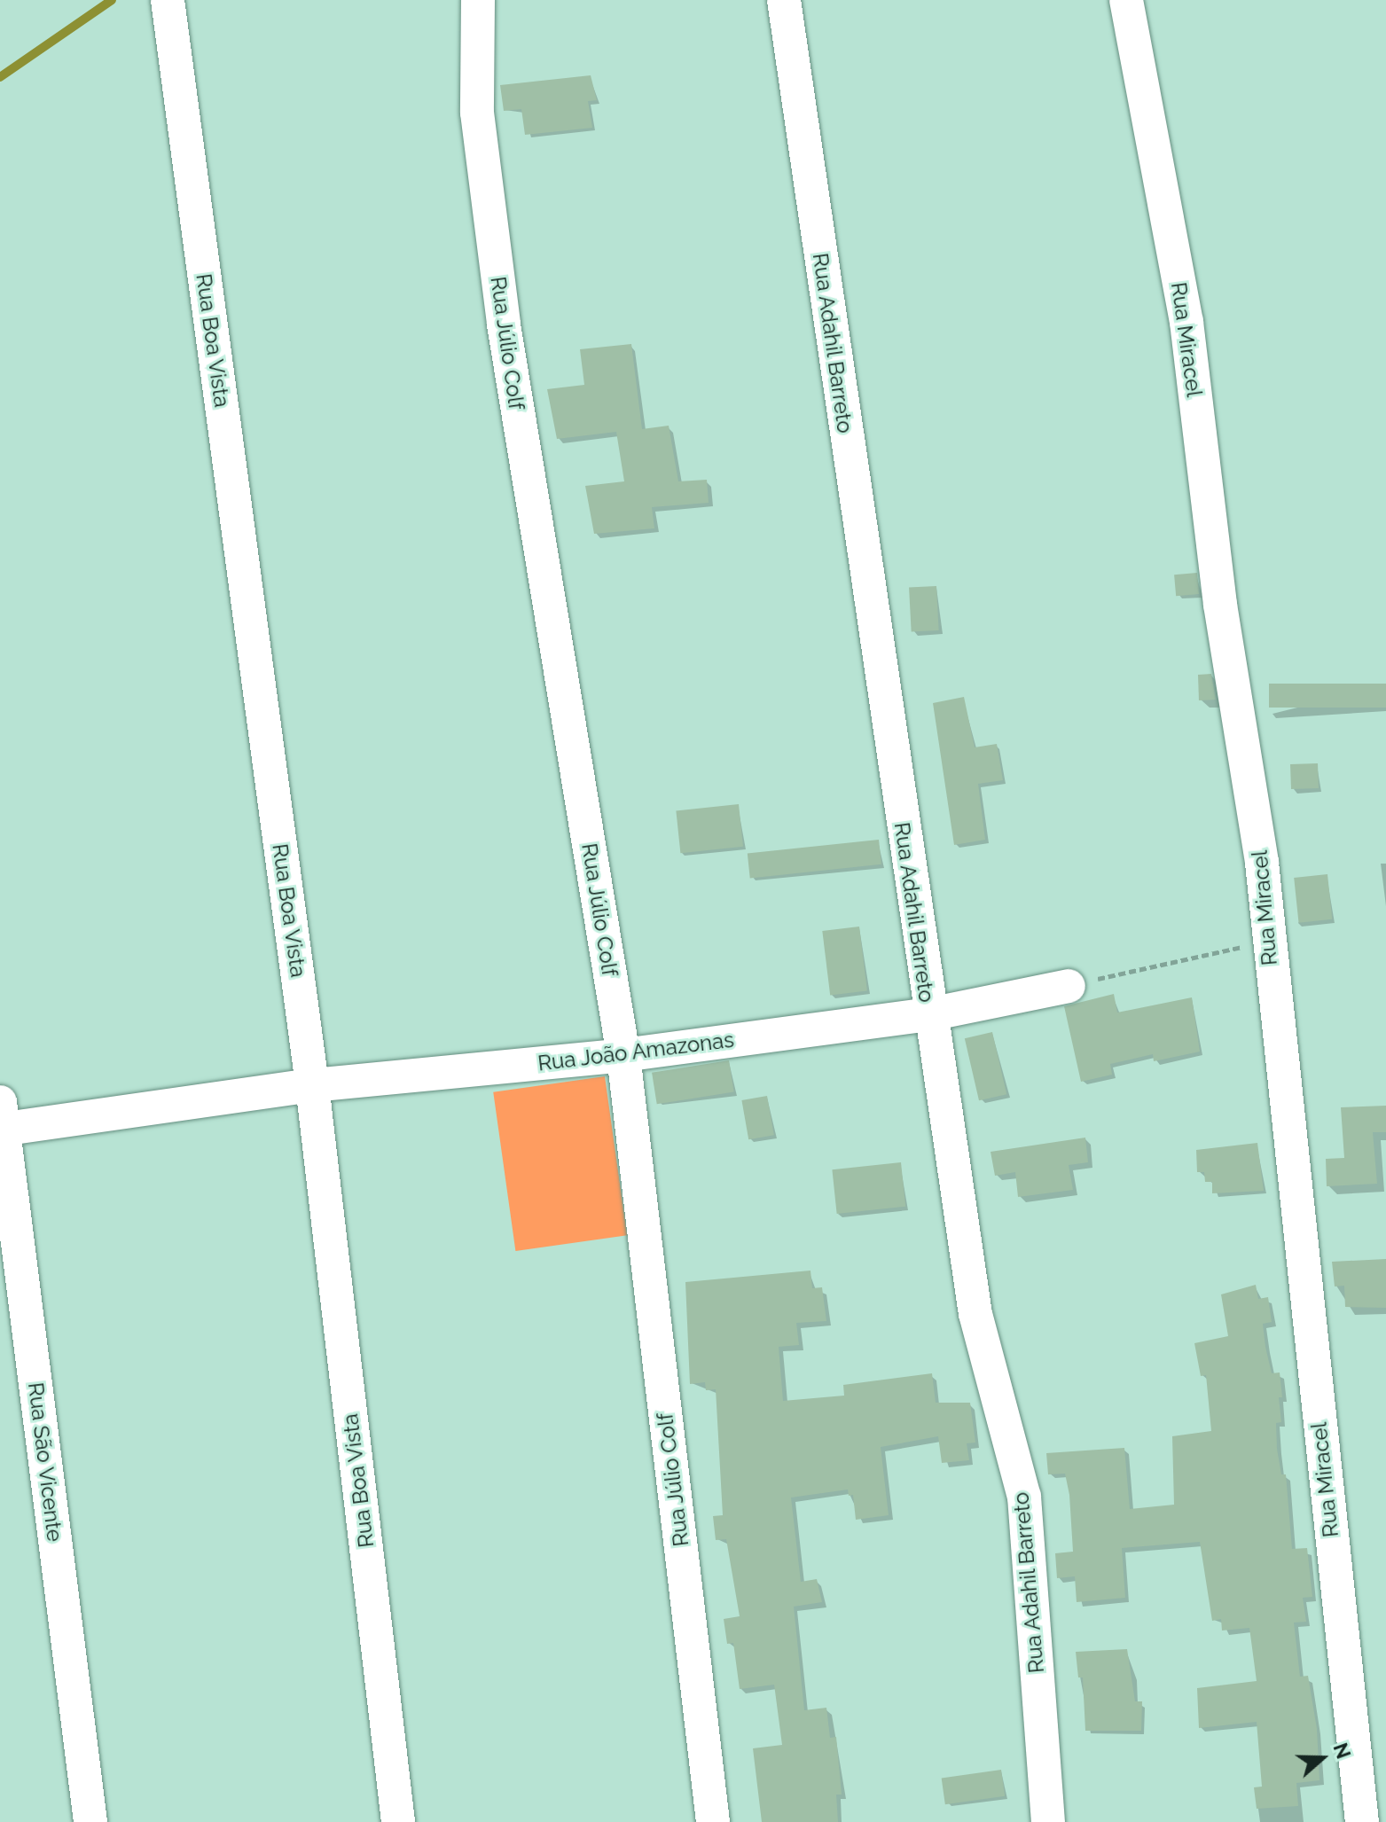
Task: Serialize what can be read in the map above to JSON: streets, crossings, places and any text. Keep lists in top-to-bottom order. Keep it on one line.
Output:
{"streets":{"street":["Rua Miracel","Rua Boa Vista","Rua Júlio Colf","Rua Adahil Barreto","Rua João Amazonas","Rua São Vicente"]},"crossings":[["Rua Boa Vista","Rua João Amazonas"],["Rua Júlio Colf","Rua João Amazonas"],["Rua Adahil Barreto","Rua João Amazonas"],["Rua João Amazonas","Rua São Vicente"]],"north":"right"}
